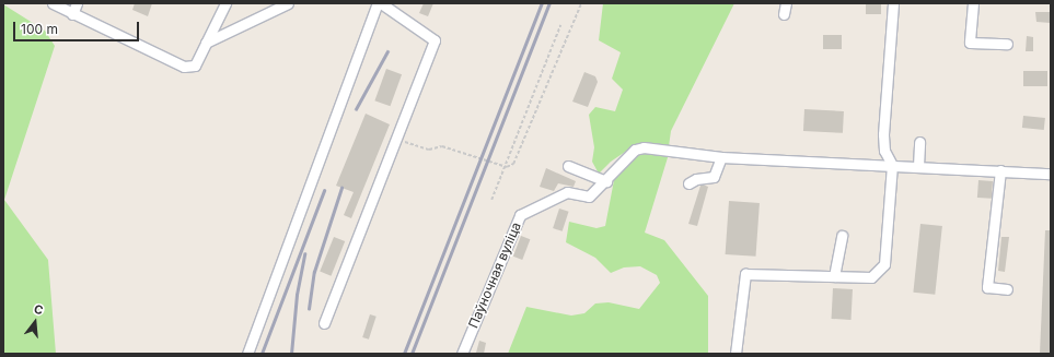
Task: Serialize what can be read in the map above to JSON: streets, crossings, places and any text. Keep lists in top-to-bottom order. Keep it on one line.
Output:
{"streets":{"street":["Паўночная вуліца"]},"scale_bar":"100 m","north":"top"}
